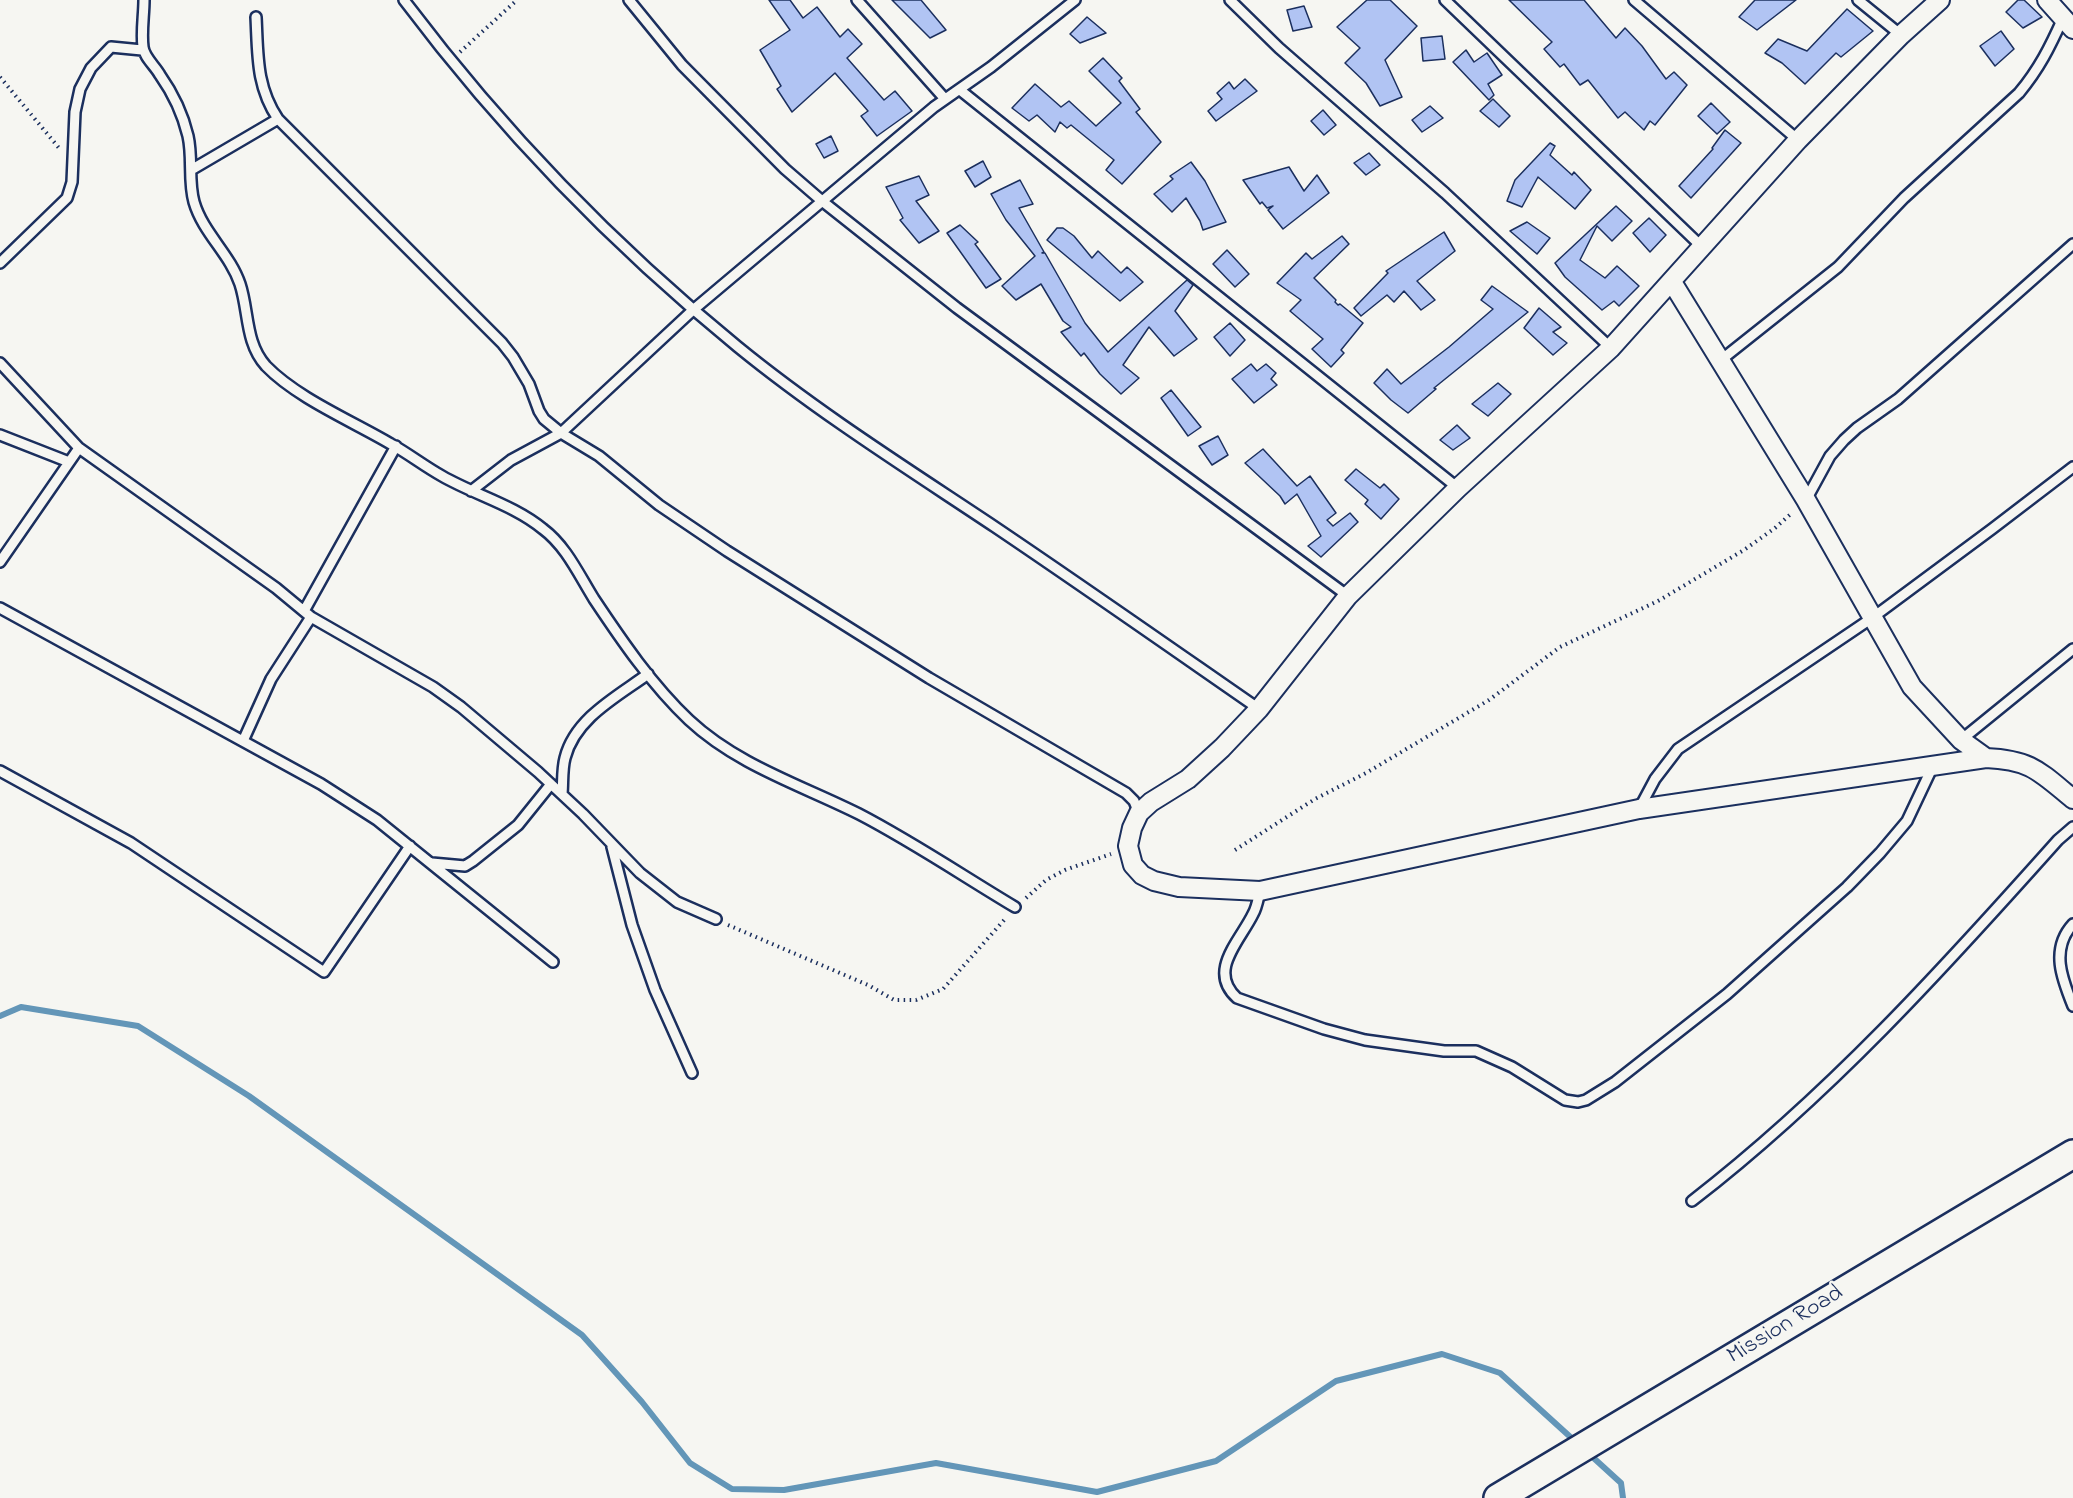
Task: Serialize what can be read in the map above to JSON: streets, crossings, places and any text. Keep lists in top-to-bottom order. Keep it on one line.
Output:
{"streets":{"street":["Mission Road"]}}
